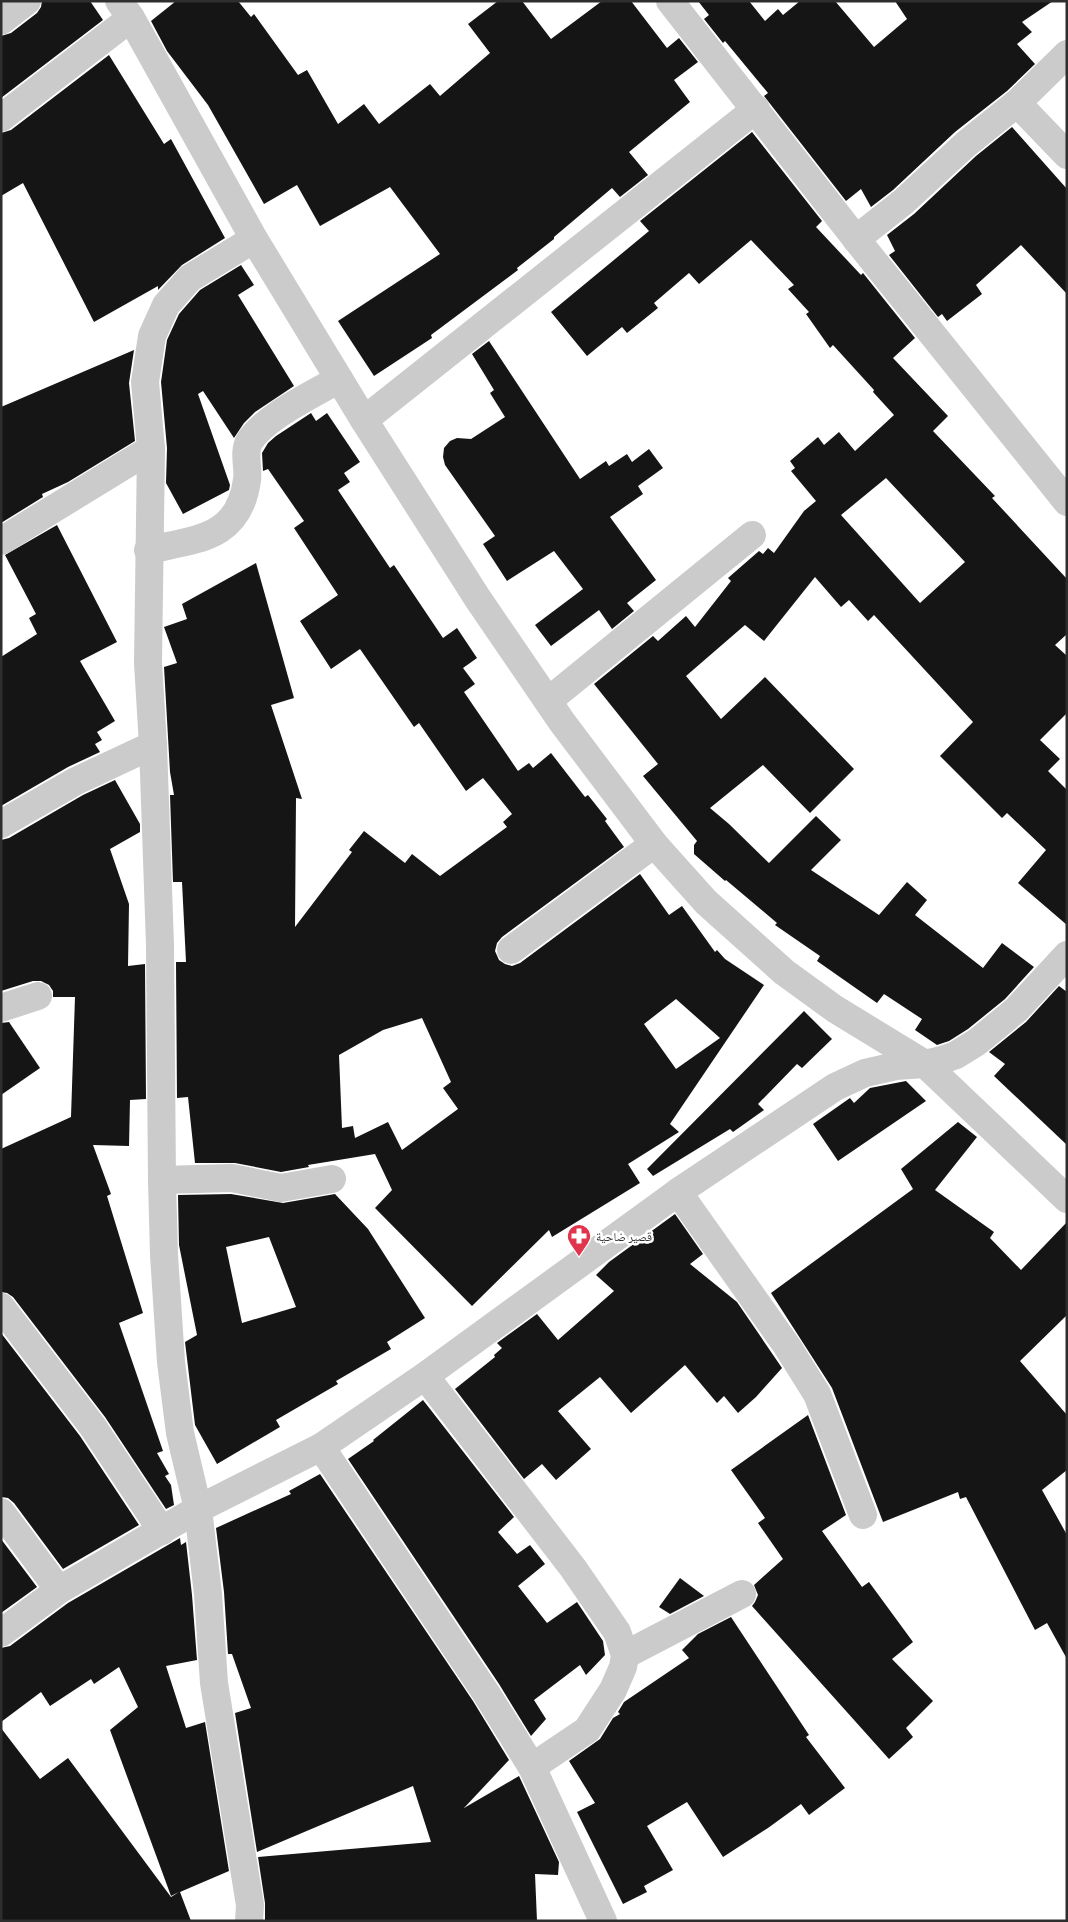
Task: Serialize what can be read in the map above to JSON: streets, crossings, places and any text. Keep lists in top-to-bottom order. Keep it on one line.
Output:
{"places":{"pharmacy":["قصير ضاحية"]}}
